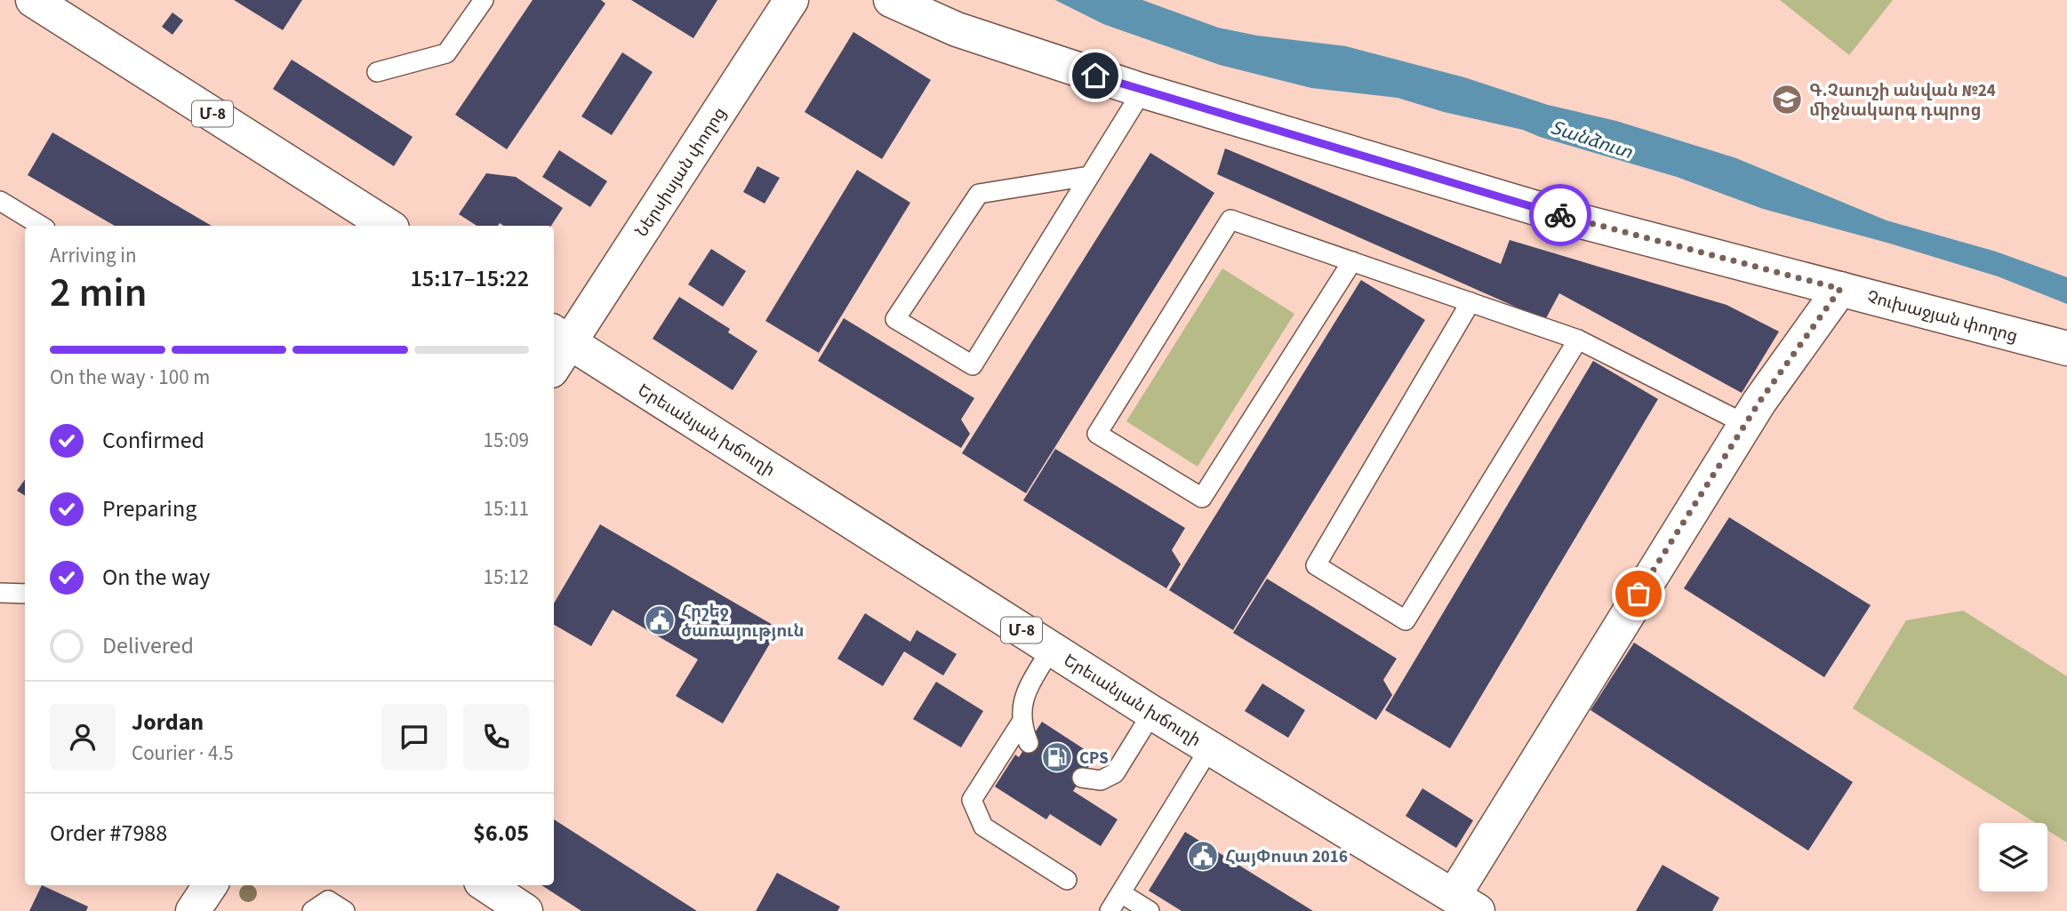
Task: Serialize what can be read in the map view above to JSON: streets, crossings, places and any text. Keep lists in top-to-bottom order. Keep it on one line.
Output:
{"streets":{"main road":["Մ-8","Ներսիսյան փողոց","Չուխաջյան փողոց","Երեւանյան խճուղի"]},"crossings":[["Ներսիսյան փողոց","Երեւանյան խճուղի"]],"water":["Տանձուտ"],"places":{"school or university":["Գ.Չաուշի անվան №24 միջնակարգ դպրոց"],"public building":["Հրշեջ ծառայություն","ՀայՓոստ 2016"],"fuel station":["CPS"]},"page":{"heading":["2 min","Arriving in","15:17–15:22"],"panel":["Jordan","Courier · 4.5","Order #7988","$6.05"],"bar":"On the way · 100 m","list":[["Confirmed","15:09"],["Preparing","15:11"],["On the way","15:12"],"Delivered"]}}
